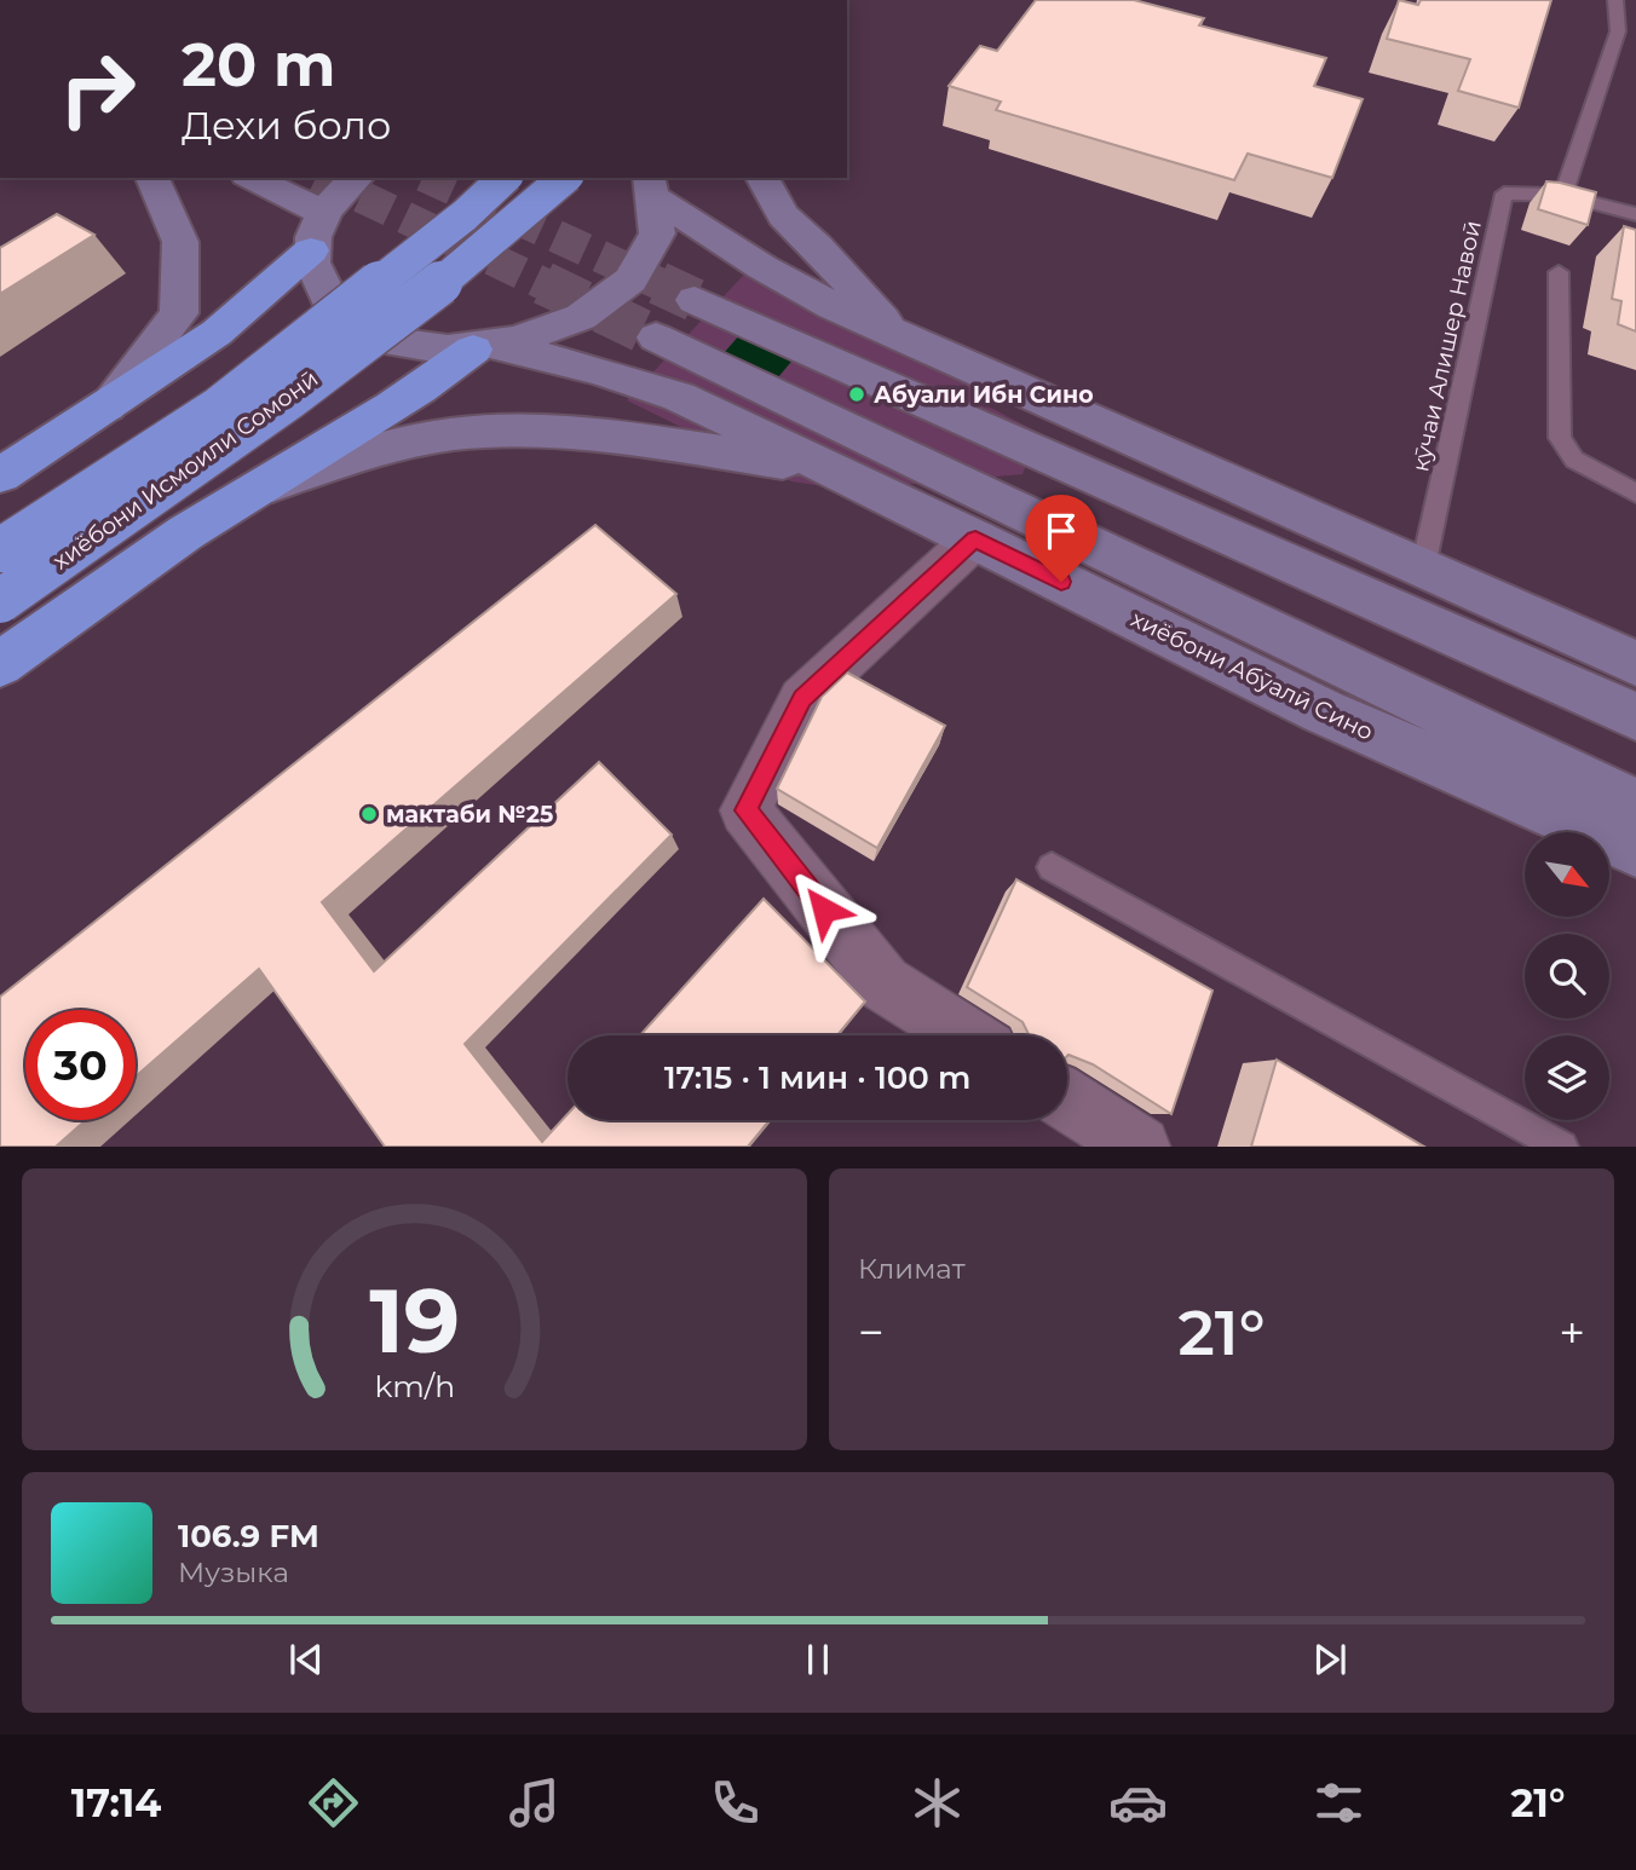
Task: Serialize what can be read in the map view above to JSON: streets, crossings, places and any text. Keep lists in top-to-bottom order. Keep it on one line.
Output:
{"streets":{"highway":["хиёбони Исмоили Сомонӣ"],"main road":["хиёбони Абӯалӣ Сино"],"lane":["кӯчаи Алишер Навоӣ"]},"places":["Абуали Ибн Сино","мактаби №25"],"north":"bottom right","page":{"turn":["20 m","Дехи боло"],"limit":"30","trip":"17:15 · 1 мин · 100 m","tile":"Климат","heat":["−","21°","+"],"song":["106.9 FM","Музыка"],"tabs":["17:14","21°"],"gauge":["19","km/h"]}}
